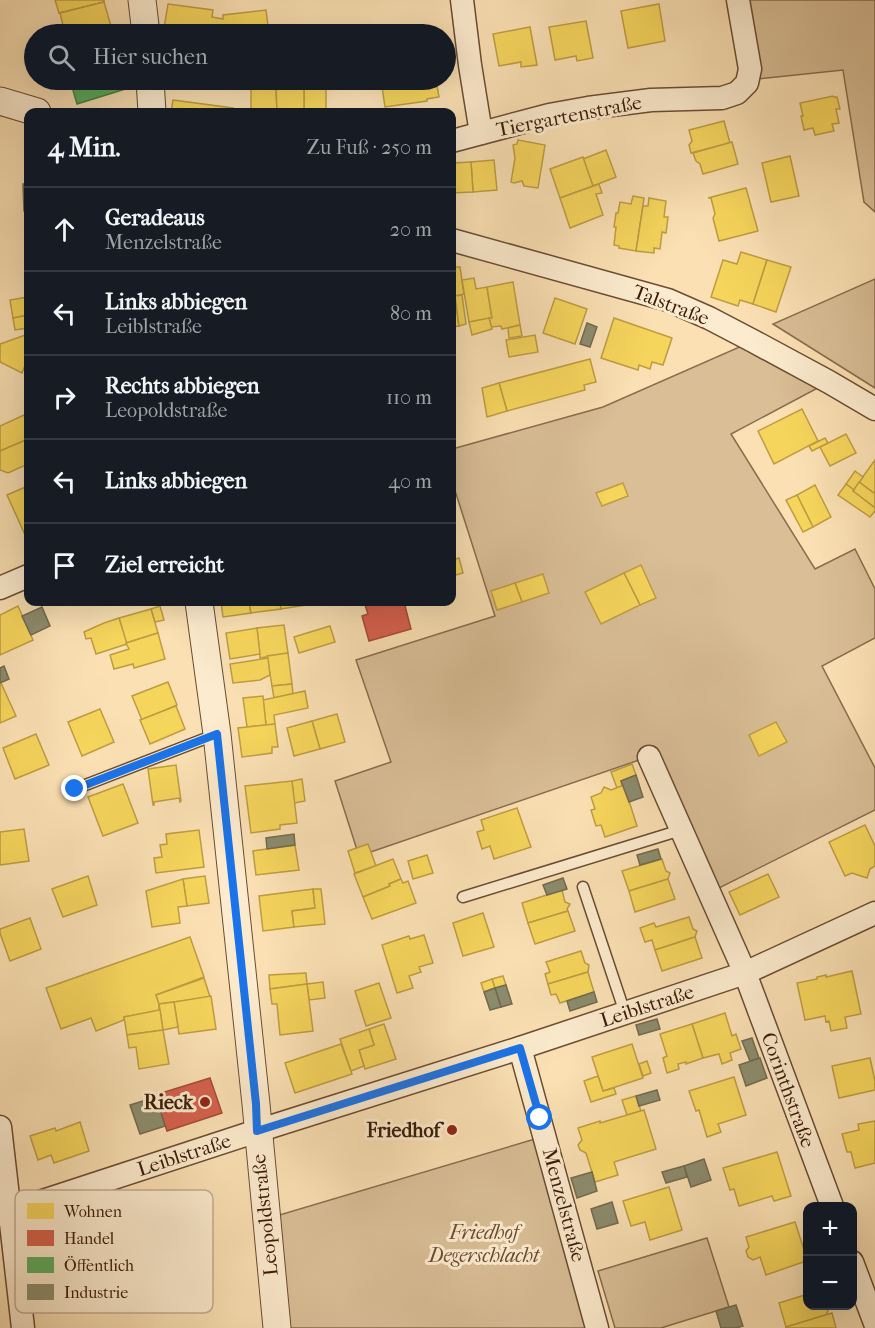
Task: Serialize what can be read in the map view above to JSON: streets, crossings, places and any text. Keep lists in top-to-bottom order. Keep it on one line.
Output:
{"streets":{"street":["Tiergartenstraße","Talstraße","Leiblstraße","Corinthstraße","Menzelstraße","Leopoldstraße"]},"crossings":[["Leiblstraße","Corinthstraße"],["Leiblstraße","Menzelstraße"],["Leiblstraße","Leopoldstraße"]],"parks":["Friedhof Degerschlacht"],"places":["Rieck","Friedhof"],"legend":["Wohnen","Handel","Öffentlich","Industrie"],"page":{"search":"Hier suchen","heading":["4 Min.","Zu Fuß · 250 m"],"list":[["Geradeaus","Menzelstraße","20 m"],["Links abbiegen","Leiblstraße","80 m"],["Rechts abbiegen","Leopoldstraße","110 m"],["Links abbiegen","40 m"],"Ziel erreicht"],"map_buttons":["+","−"]}}
